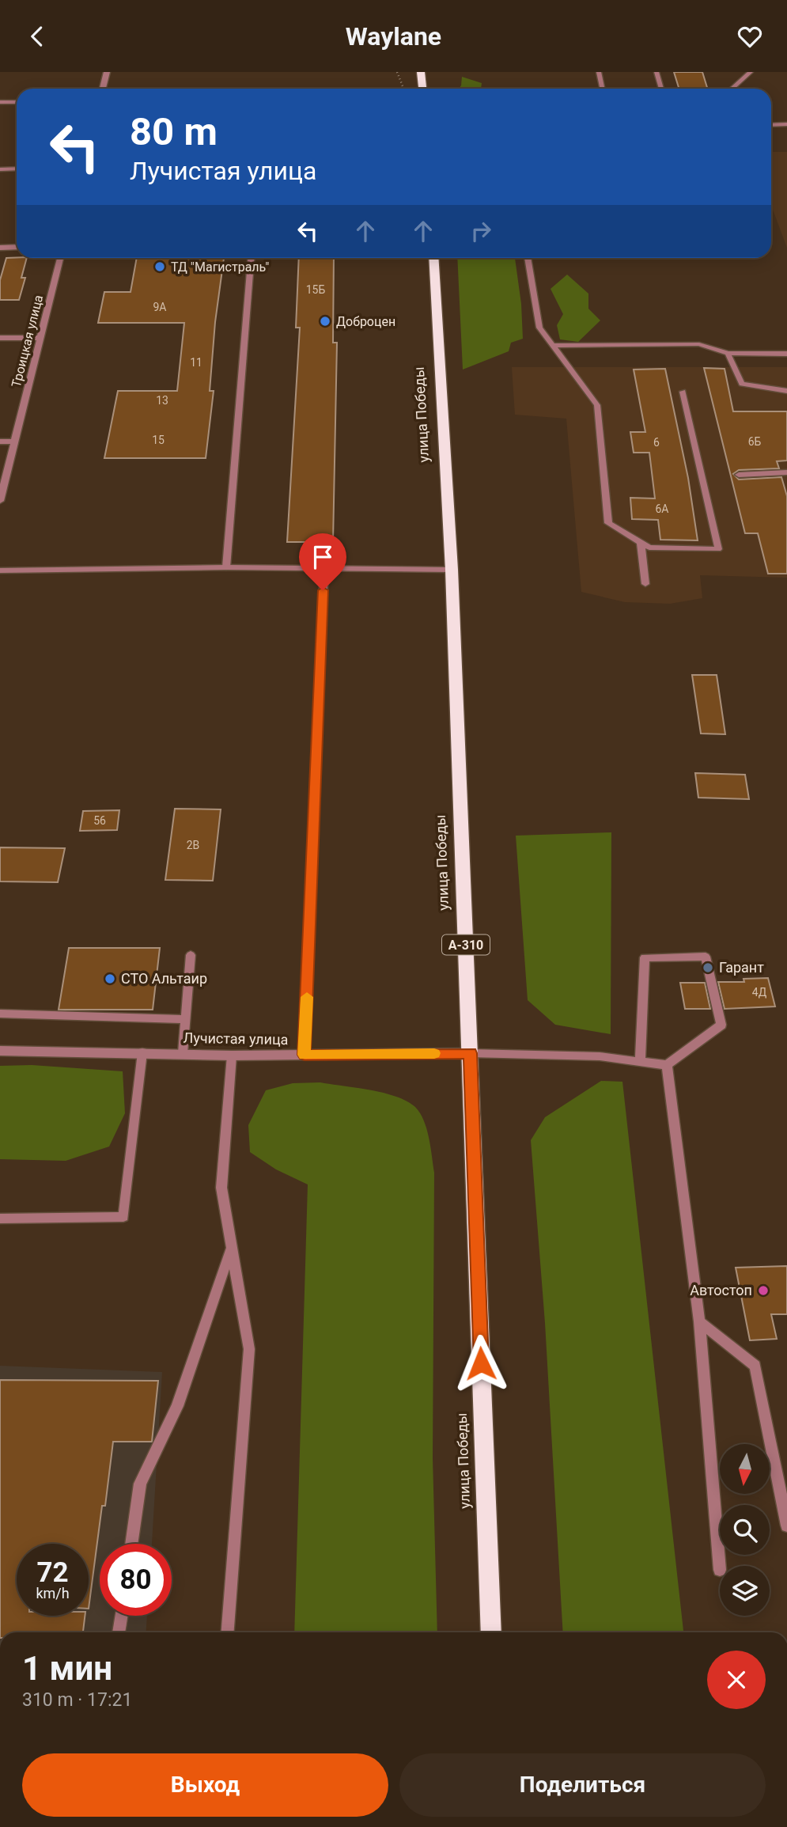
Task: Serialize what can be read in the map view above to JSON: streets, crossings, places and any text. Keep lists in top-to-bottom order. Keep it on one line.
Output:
{"streets":{"highway":["улица Победы","А-310"],"street":["Троицкая улица","Лучистая улица"]},"crossings":[["улица Победы","Лучистая улица"]],"places":["ТД \"Магистраль\"","Доброцен","Гарант","СТО Альтаир","Автостоп"],"house_numbers":["15Б","9А","11","13","15","6Б","6","6А","56","2В","4Д"],"north":"bottom","page":{"header":"Waylane","turn":["80 m","Лучистая улица"],"speed":"72 km/h","limit":"80","heading":["1 мин","310 m · 17:21"],"buttons":["Выход","Поделиться"]}}
